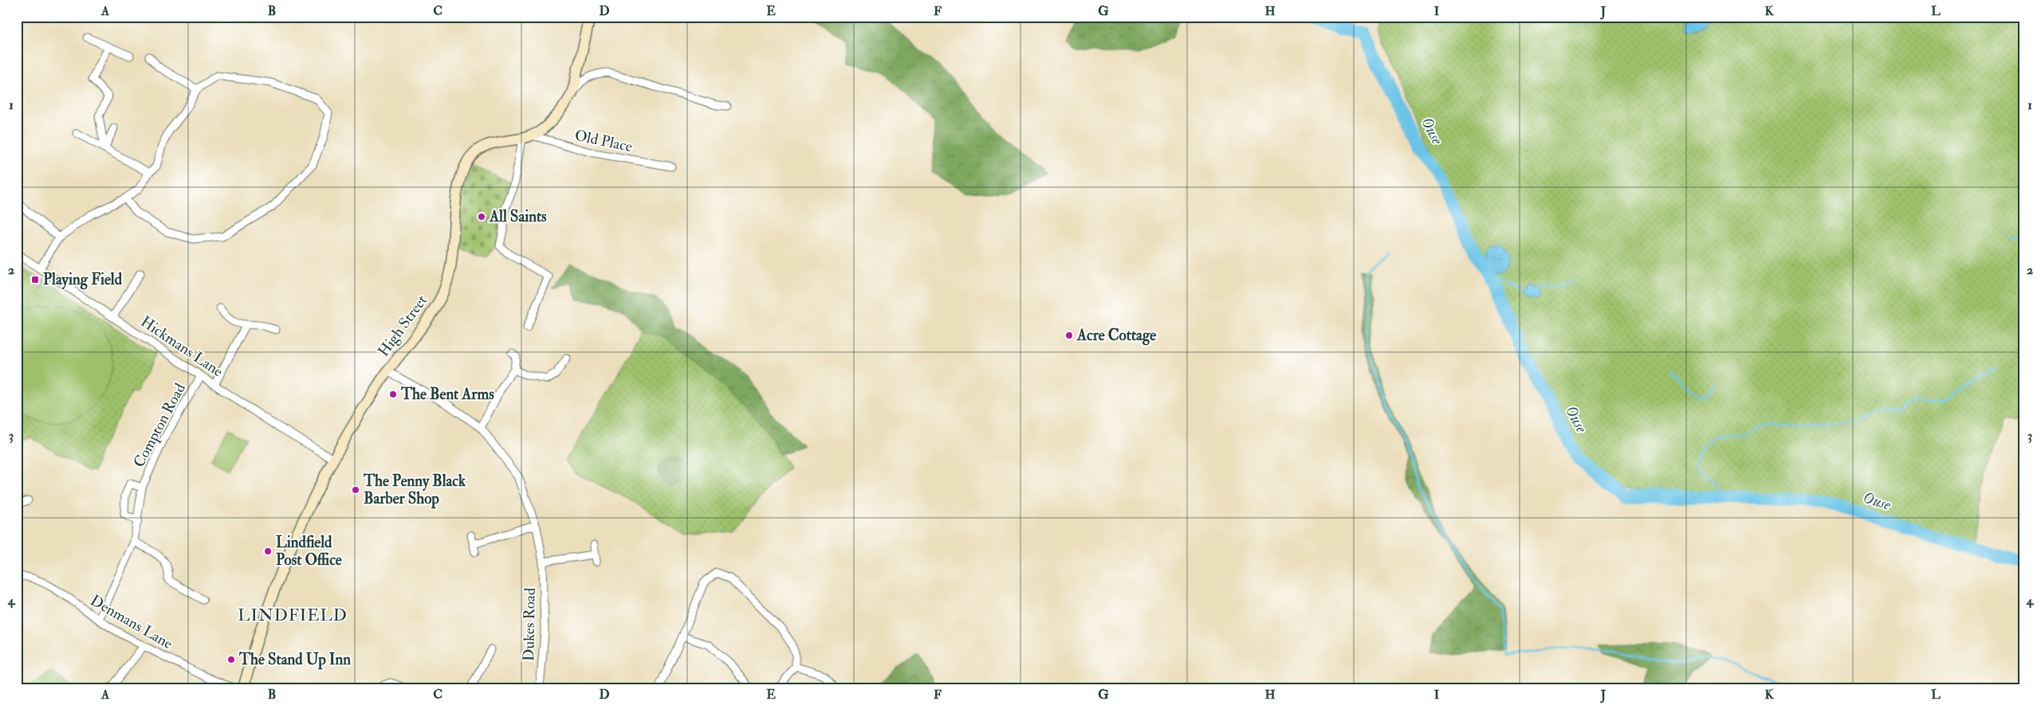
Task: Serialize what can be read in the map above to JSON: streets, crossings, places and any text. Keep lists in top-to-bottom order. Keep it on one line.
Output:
{"streets":{"main road":["High Street"],"street":["Old Place","Hickmans Lane","Compton Road","Denmans Lane","Dukes Road"]},"crossings":[["Old Place","High Street"],["High Street","Hickmans Lane"],["High Street","Dukes Road"],["Hickmans Lane","Compton Road"],["Compton Road","Denmans Lane"]],"districts":["LINDFIELD"],"water":["Ouse"],"places":{"other":["All Saints","Acre Cottage","The Bent Arms","The Penny Black Barber Shop","Lindfield Post Office","The Stand Up Inn"],"transit":["Playing Field"]},"grid":{"columns":["A","B","C","D","E","F","G","H","I","J","K","L"],"rows":["1","2","3","4"]}}
